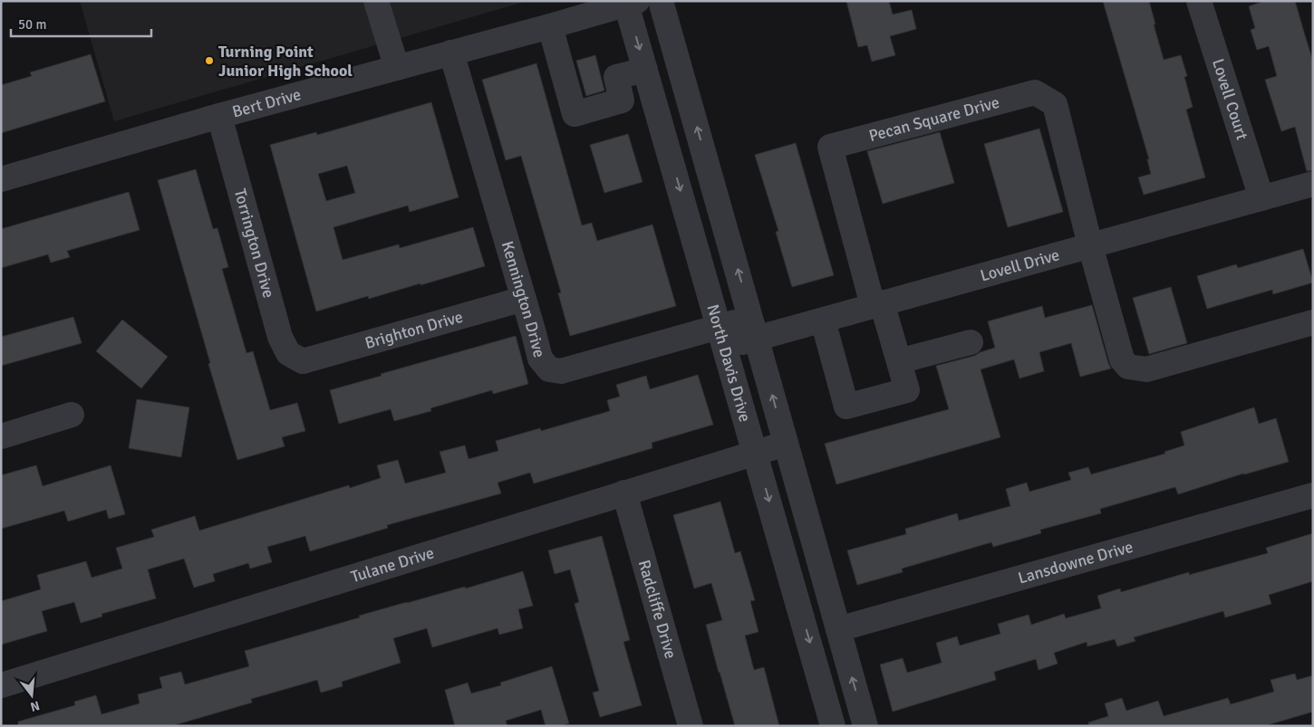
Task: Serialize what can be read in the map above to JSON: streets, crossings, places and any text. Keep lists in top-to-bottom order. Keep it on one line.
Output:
{"streets":{"street":["Lovell Court","Bert Drive","Pecan Square Drive","Torrington Drive","Lovell Drive","Kennington Drive","Brighton Drive","North Davis Drive","Lansdowne Drive","Tulane Drive","Radcliffe Drive"]},"crossings":[["Lovell Court","Lovell Drive"],["Bert Drive","Torrington Drive"],["Bert Drive","Kennington Drive"],["Bert Drive","North Davis Drive"],["Pecan Square Drive","Lovell Drive"],["Torrington Drive","Brighton Drive"],["Lovell Drive","Kennington Drive"],["Lovell Drive","North Davis Drive"],["Kennington Drive","Brighton Drive"],["Kennington Drive","North Davis Drive"],["North Davis Drive","Lansdowne Drive"],["North Davis Drive","Tulane Drive"],["Tulane Drive","Radcliffe Drive"]],"places":["Turning Point Junior High School"],"scale_bar":"50 m","north":"bottom"}
